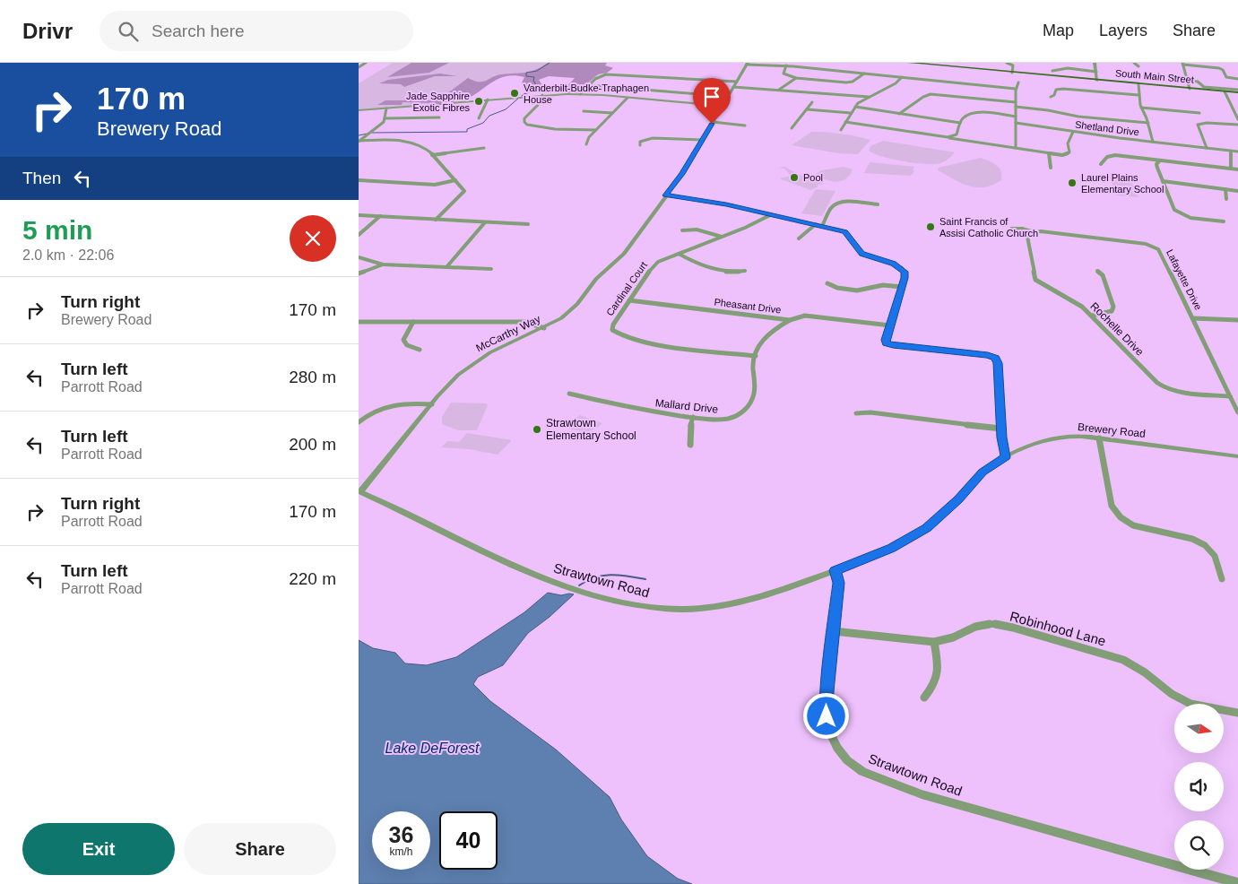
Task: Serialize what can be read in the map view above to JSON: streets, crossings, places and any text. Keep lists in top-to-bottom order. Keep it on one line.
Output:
{"streets":{"main road":["South Main Street"],"street":["Shetland Drive","Lafayette Drive","Cardinal Court","Pheasant Drive","Rochelle Drive","McCarthy Way","Mallard Drive","Brewery Road","Strawtown Road","Robinhood Lane"]},"crossings":[["Lafayette Drive","Rochelle Drive"],["Cardinal Court","Pheasant Drive"],["Cardinal Court","Mallard Drive"],["McCarthy Way","Strawtown Road"],["Brewery Road","Strawtown Road"],["Strawtown Road","Robinhood Lane"]],"water":["Lake DeForest"],"places":["Vanderbilt-Budke-Traphagen House","Jade Sapphire Exotic Fibres","Pool","Laurel Plains Elementary School","Saint Francis of Assisi Catholic Church","Strawtown Elementary School"],"north":"right","page":{"header":"Drivr","search":"Search here","nav":["Map","Layers","Share"],"turn":["170 m","Brewery Road"],"then":"Then","heading":["5 min","2.0 km · 22:06"],"list":[{"name":"Turn right","note":"Brewery Road","value":"170 m"},{"name":"Turn left","note":"Parrott Road","value":"280 m"},{"name":"Turn left","note":"Parrott Road","value":"200 m"},{"name":"Turn right","note":"Parrott Road","value":"170 m"},{"name":"Turn left","note":"Parrott Road","value":"220 m"}],"speed":"36 km/h","limit":"40","buttons":["Exit","Share"]}}
